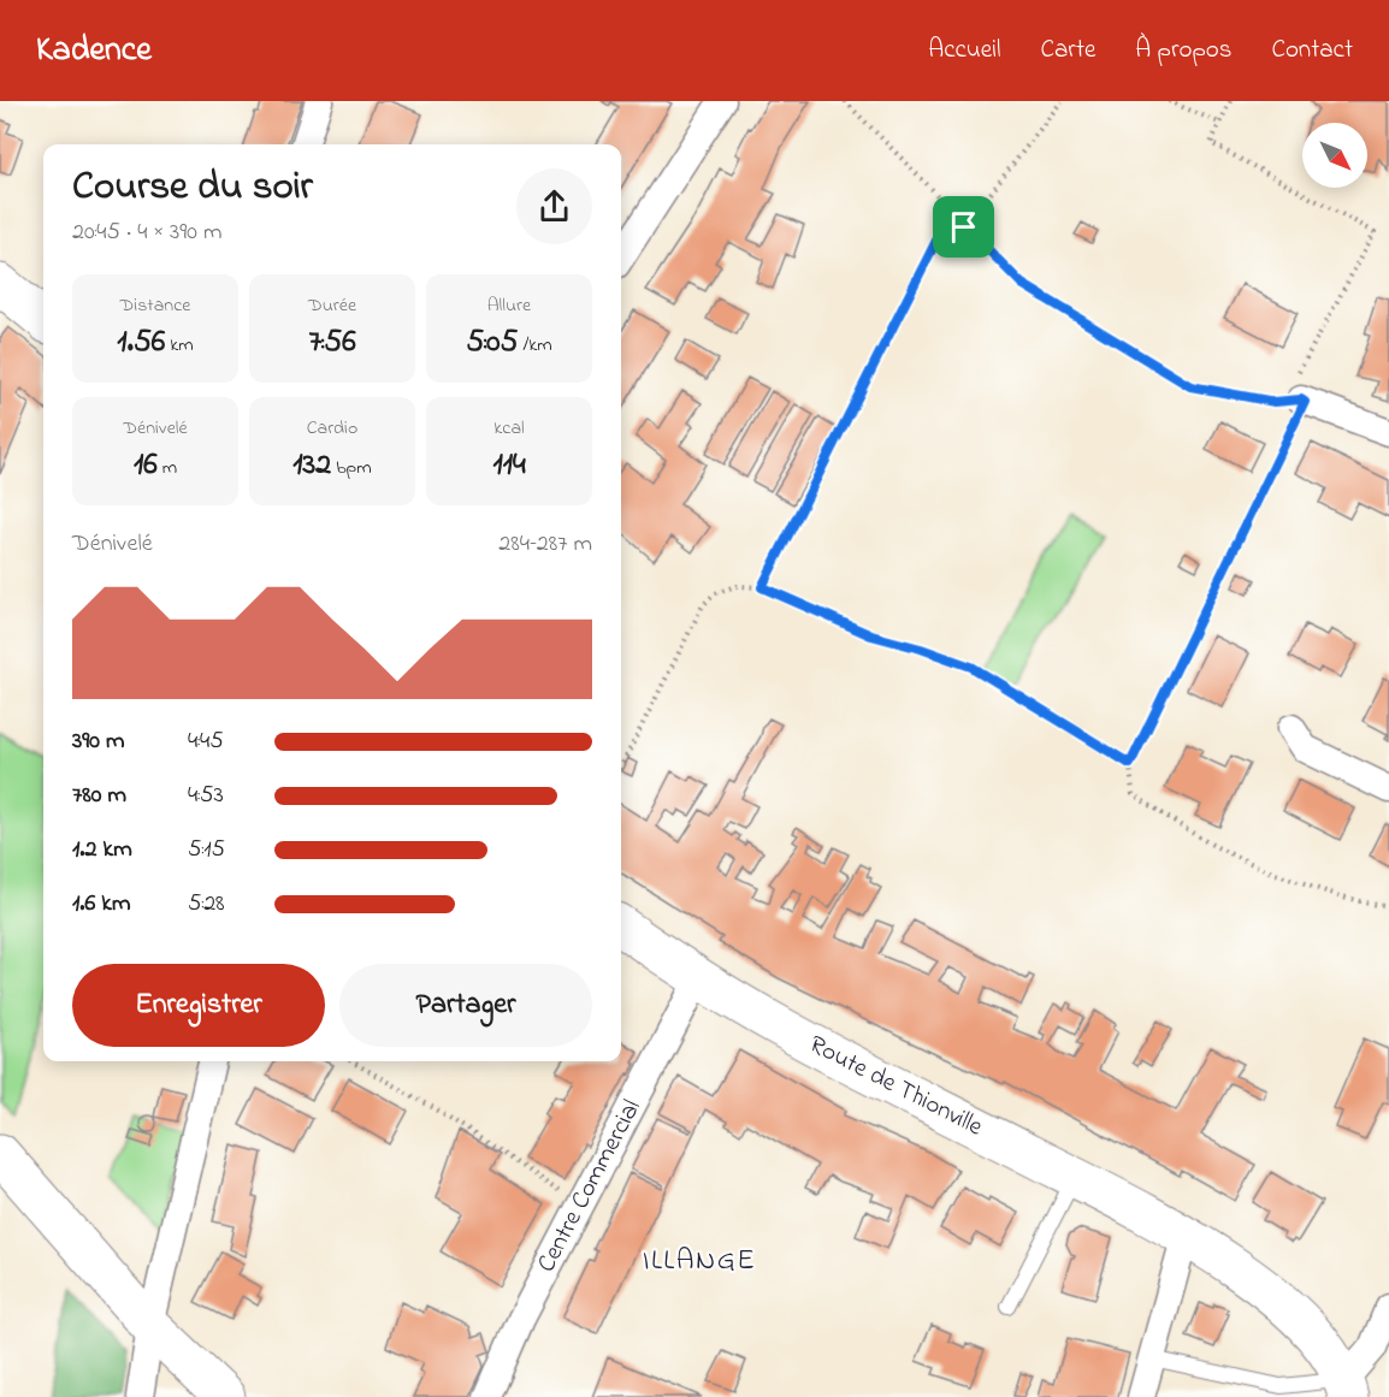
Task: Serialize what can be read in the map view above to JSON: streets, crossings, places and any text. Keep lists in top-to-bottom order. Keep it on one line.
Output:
{"streets":{"street":["Route de Thionville","Centre Commercial"]},"crossings":[["Route de Thionville","Centre Commercial"]],"districts":["ILLANGE"],"north":"bottom right","page":{"header":"Kadence","nav":["Accueil","Carte","À propos","Contact"],"heading":["Course du soir","20:45 · 4 × 390 m"],"stats":[["Distance","1.56 km"],["Durée","7:56"],["Allure","5:05 /km"],["Dénivelé","16 m"],["Cardio","132 bpm"],["kcal","114"]],"chart":["Dénivelé","284–287 m"],"list":[{"name":"390 m","note":"4:45"},{"name":"780 m","note":"4:53"},{"name":"1.2 km","note":"5:15"},{"name":"1.6 km","note":"5:28"}],"buttons":["Enregistrer","Partager"]}}
